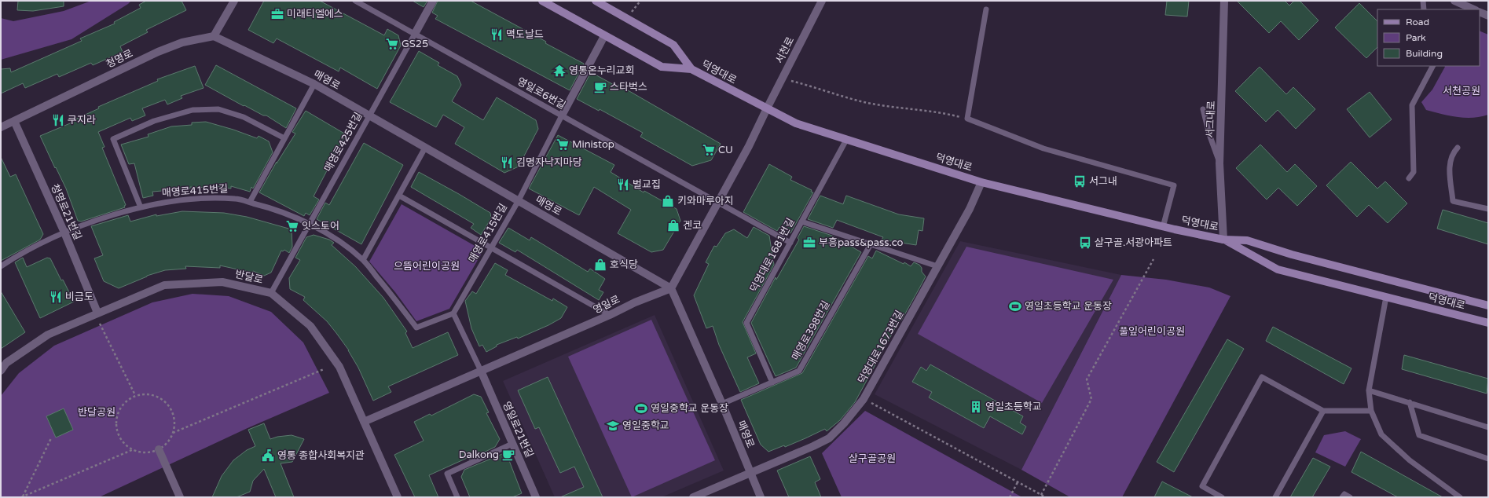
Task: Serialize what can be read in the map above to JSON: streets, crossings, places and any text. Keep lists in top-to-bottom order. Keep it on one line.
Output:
{"streets":{"main road":["덕영대로"],"street":["서천로","청명로","매영로","서그내로","매영로425번길","매영로415번길","청명로21번길","반달로","영일로","덕영대로1673번길","영일로21번길"],"lane":["영일로6번길","덕영대로1681번길","매영로398번길"]},"crossings":[["서천로","덕영대로"],["청명로","매영로"],["청명로","청명로21번길"],["덕영대로","서그내로"],["덕영대로","매영로415번길"],["덕영대로","덕영대로1681번길"],["덕영대로","덕영대로1673번길"],["매영로","매영로425번길"],["매영로","매영로415번길"],["매영로","영일로"],["매영로","매영로398번길"],["매영로","덕영대로1673번길"],["영일로6번길","매영로425번길"],["영일로6번길","매영로415번길"],["영일로6번길","덕영대로1681번길"],["매영로425번길","매영로415번길"],["매영로425번길","반달로"],["매영로415번길","청명로21번길"],["청명로21번길","반달로"],["덕영대로1681번길","매영로398번길"],["반달로","영일로"],["영일로","영일로21번길"]],"parks":["서천공원","으뜸어린이공원","풀잎어린이공원","반달공원","살구골공원"],"places":{"office":["미래티엘에스","부흥pass&pass.co"],"restaurant":["맥도날드","쿠지라","김명자낙지마당","벌교집","비금도"],"supermarket":["GS25","Ministop","CU","잇스토어"],"temple":["영통온누리교회"],"cafe":["스타벅스","Dalkong"],"bus stop":["서그내","살구골.서광아파트"],"shop":["키와마루아지","겐코","호식당"],"sports":["영일초등학교 운동장","영일중학교 운동장"],"building":["영일초등학교"],"school or university":["영일중학교"],"public building":["영통 종합사회복지관"]},"legend":["Road","Park","Building"]}
